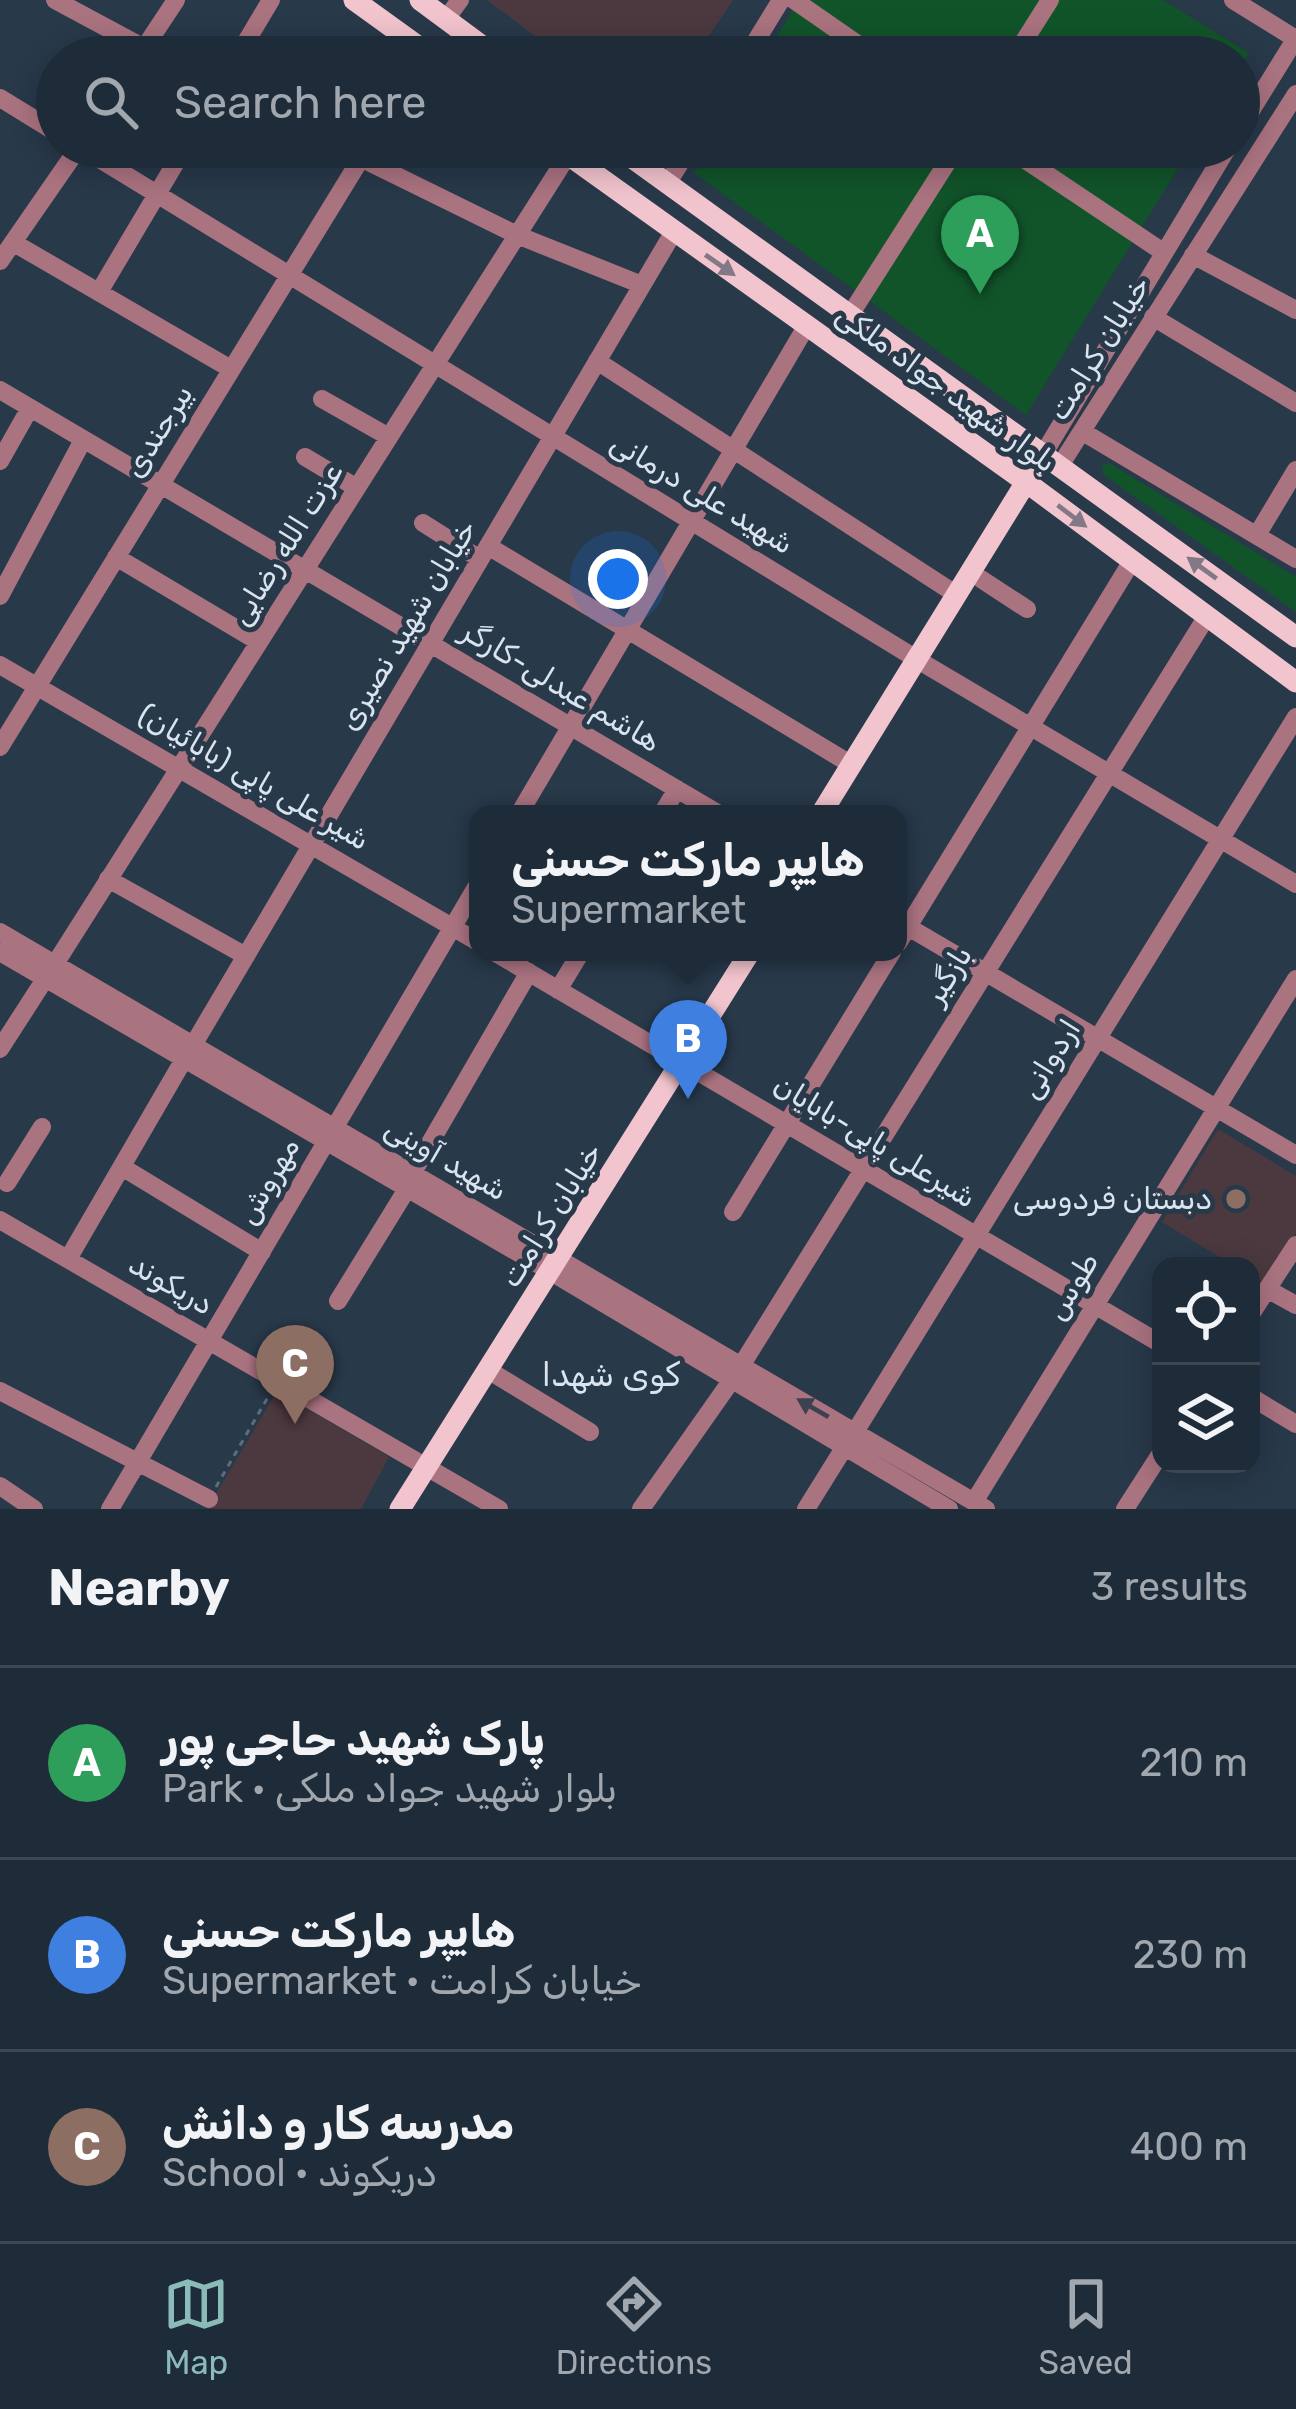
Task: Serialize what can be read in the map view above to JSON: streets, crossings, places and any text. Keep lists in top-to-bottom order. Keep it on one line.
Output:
{"streets":{"main road":["خیابان کرامت","بلوار شهید جواد ملکی"],"street":["بیرجندی","شهید علی درمانی","عزت الله رضایی","خیابان شهید نصیری","هاشم عبدلی-کارگر","شیر علی پاپی (بابائیان)","بازگیر","اردوانی","شیرعلی پاپی-بابایان","شهید آوینی","مهروش","دریکوند","طوس"]},"crossings":[["خیابان کرامت","بلوار شهید جواد ملکی"],["خیابان کرامت","شهید علی درمانی"],["خیابان کرامت","شیرعلی پاپی-بابایان"],["خیابان کرامت","شهید آوینی"],["خیابان کرامت","دریکوند"],["بلوار شهید جواد ملکی","خیابان شهید نصیری"],["بلوار شهید جواد ملکی","بازگیر"],["بیرجندی","شهید علی درمانی"],["بیرجندی","هاشم عبدلی-کارگر"],["بیرجندی","شیر علی پاپی (بابائیان)"],["شهید علی درمانی","عزت الله رضایی"],["شهید علی درمانی","خیابان شهید نصیری"],["شهید علی درمانی","بازگیر"],["شهید علی درمانی","اردوانی"],["عزت الله رضایی","هاشم عبدلی-کارگر"],["عزت الله رضایی","شیر علی پاپی (بابائیان)"],["عزت الله رضایی","شهید آوینی"],["خیابان شهید نصیری","هاشم عبدلی-کارگر"],["خیابان شهید نصیری","شیر علی پاپی (بابائیان)"],["خیابان شهید نصیری","شهید آوینی"],["خیابان شهید نصیری","دریکوند"],["شیر علی پاپی (بابائیان)","مهروش"],["بازگیر","شیرعلی پاپی-بابایان"],["بازگیر","شهید آوینی"],["اردوانی","شیرعلی پاپی-بابایان"],["اردوانی","شهید آوینی"],["شیرعلی پاپی-بابایان","طوس"],["شهید آوینی","مهروش"],["شهید آوینی","طوس"],["مهروش","دریکوند"]],"districts":["کوی شهدا"],"places":["دبستان فردوسی"],"page":{"search":"Search here","pins":["A","B","C"],"popup":["هایپر مارکت حسنی","Supermarket"],"heading":["Nearby","3 results"],"list":[{"mark":"A","name":"پارک شهید حاجی پور","note":"Park · بلوار شهید جواد ملکی","value":"210 m"},{"mark":"B","name":"هایپر مارکت حسنی","note":"Supermarket · خیابان کرامت","value":"230 m"},{"mark":"C","name":"مدرسه کار و دانش","note":"School · دریکوند","value":"400 m"}],"nav":["Map","Directions","Saved"]}}
